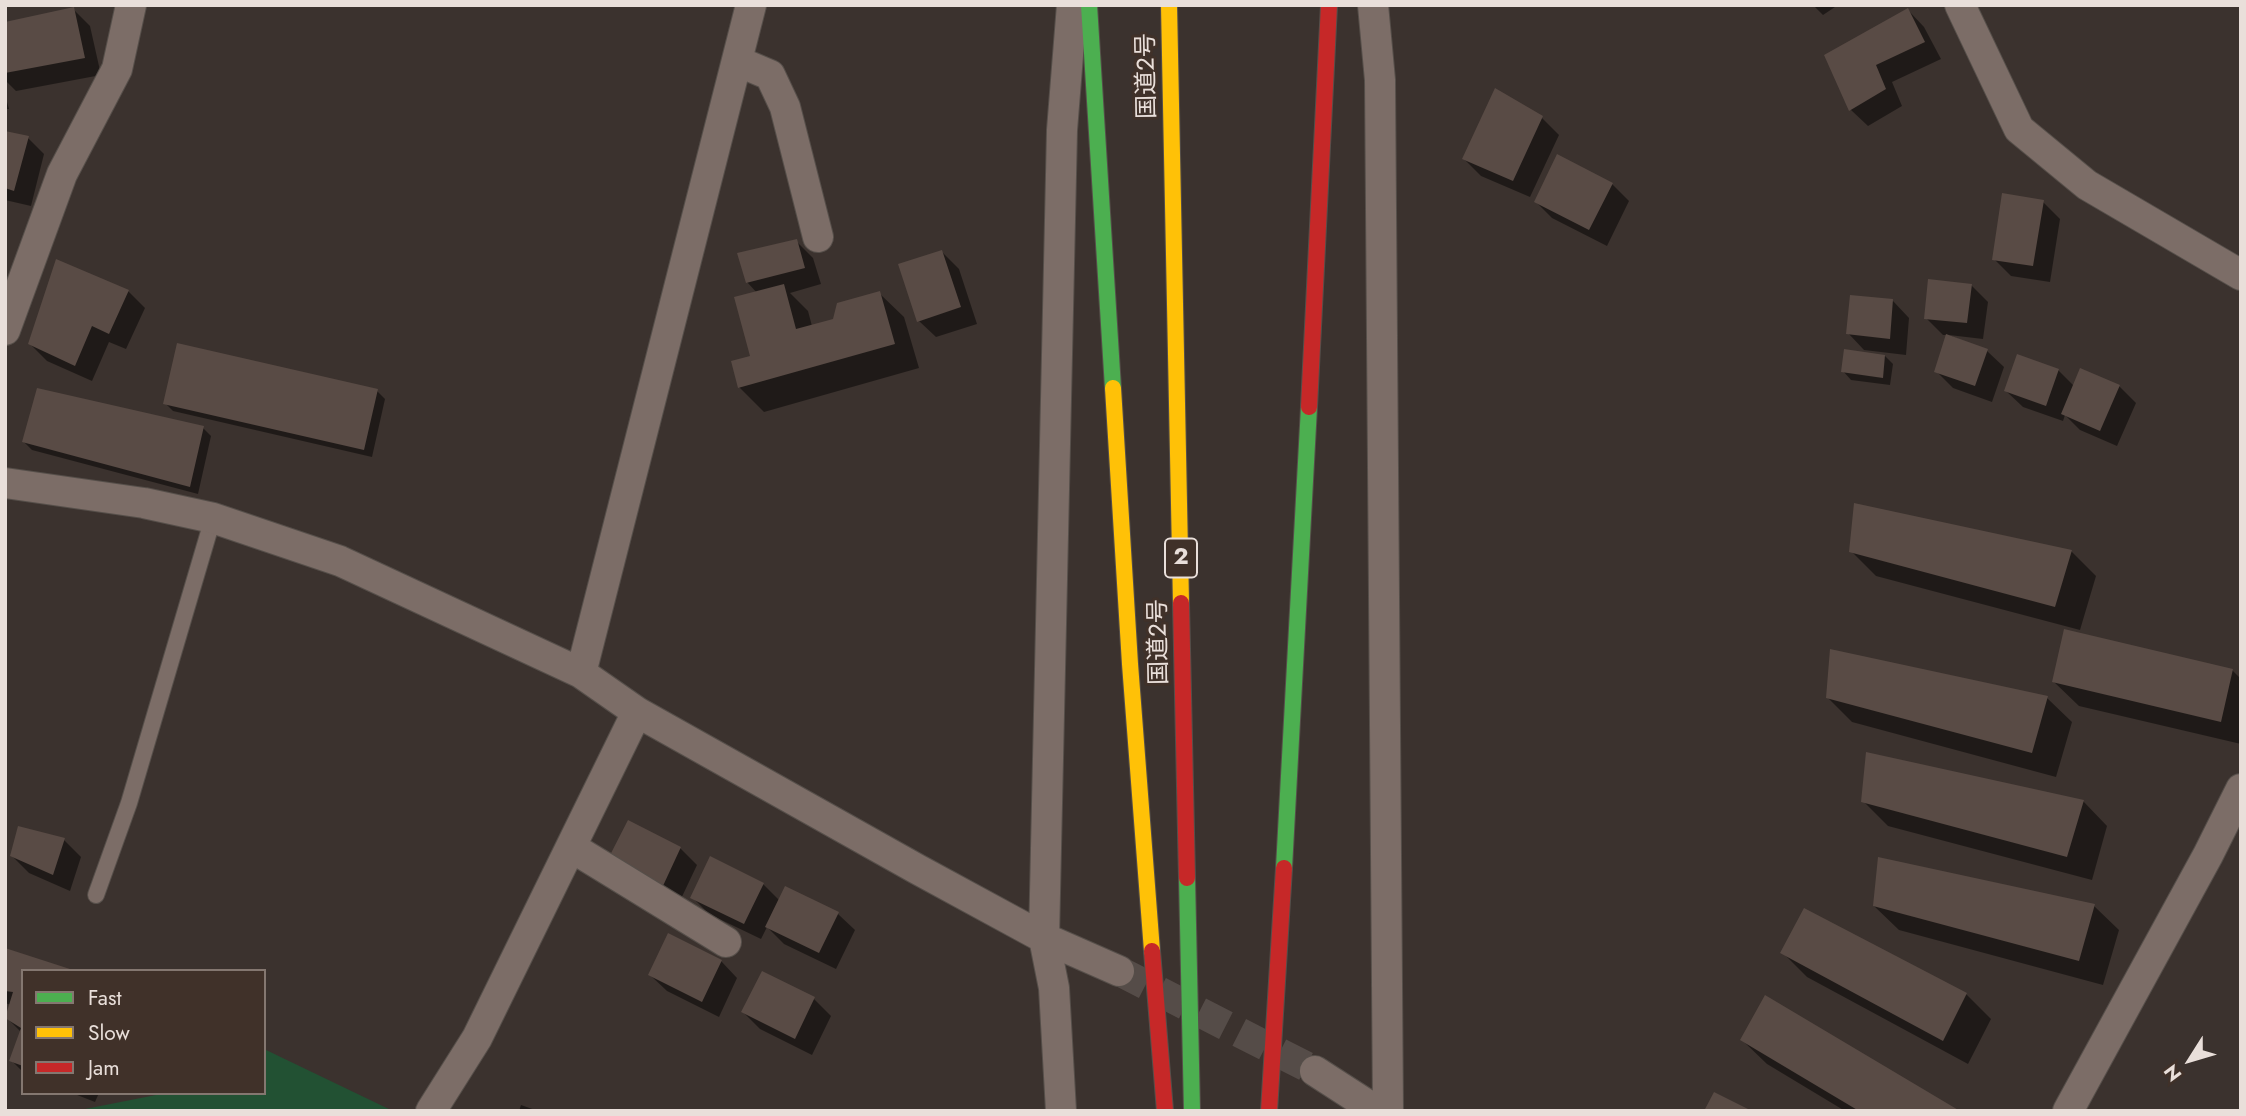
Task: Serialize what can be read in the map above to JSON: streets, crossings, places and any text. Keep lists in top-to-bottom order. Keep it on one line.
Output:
{"streets":{"highway":["国道2号","2"]},"legend":["Fast","Slow","Jam"],"north":"bottom left"}
